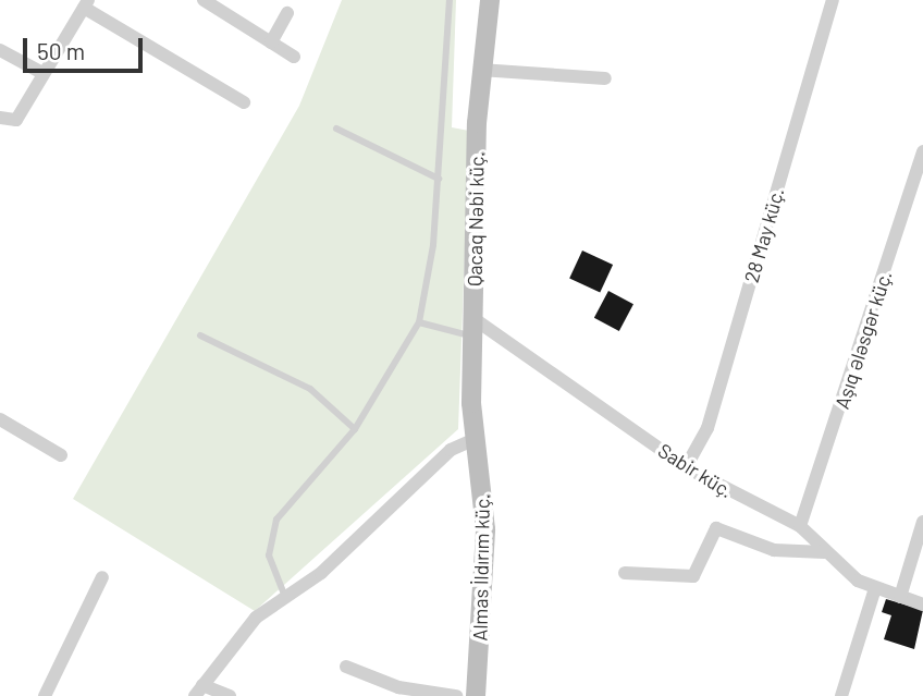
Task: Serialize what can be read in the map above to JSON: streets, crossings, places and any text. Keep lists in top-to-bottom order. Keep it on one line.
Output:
{"streets":{"street":["Qacaq Nəbi küç.","28 May küç.","Aşıq Ələsgər küç.","Sabir küç.","Almas İldırım küç."]},"crossings":[["Qacaq Nəbi küç.","Sabir küç."],["Qacaq Nəbi küç.","Almas İldırım küç."],["28 May küç.","Sabir küç."],["Aşıq Ələsgər küç.","Sabir küç."]],"scale_bar":"50 m"}
